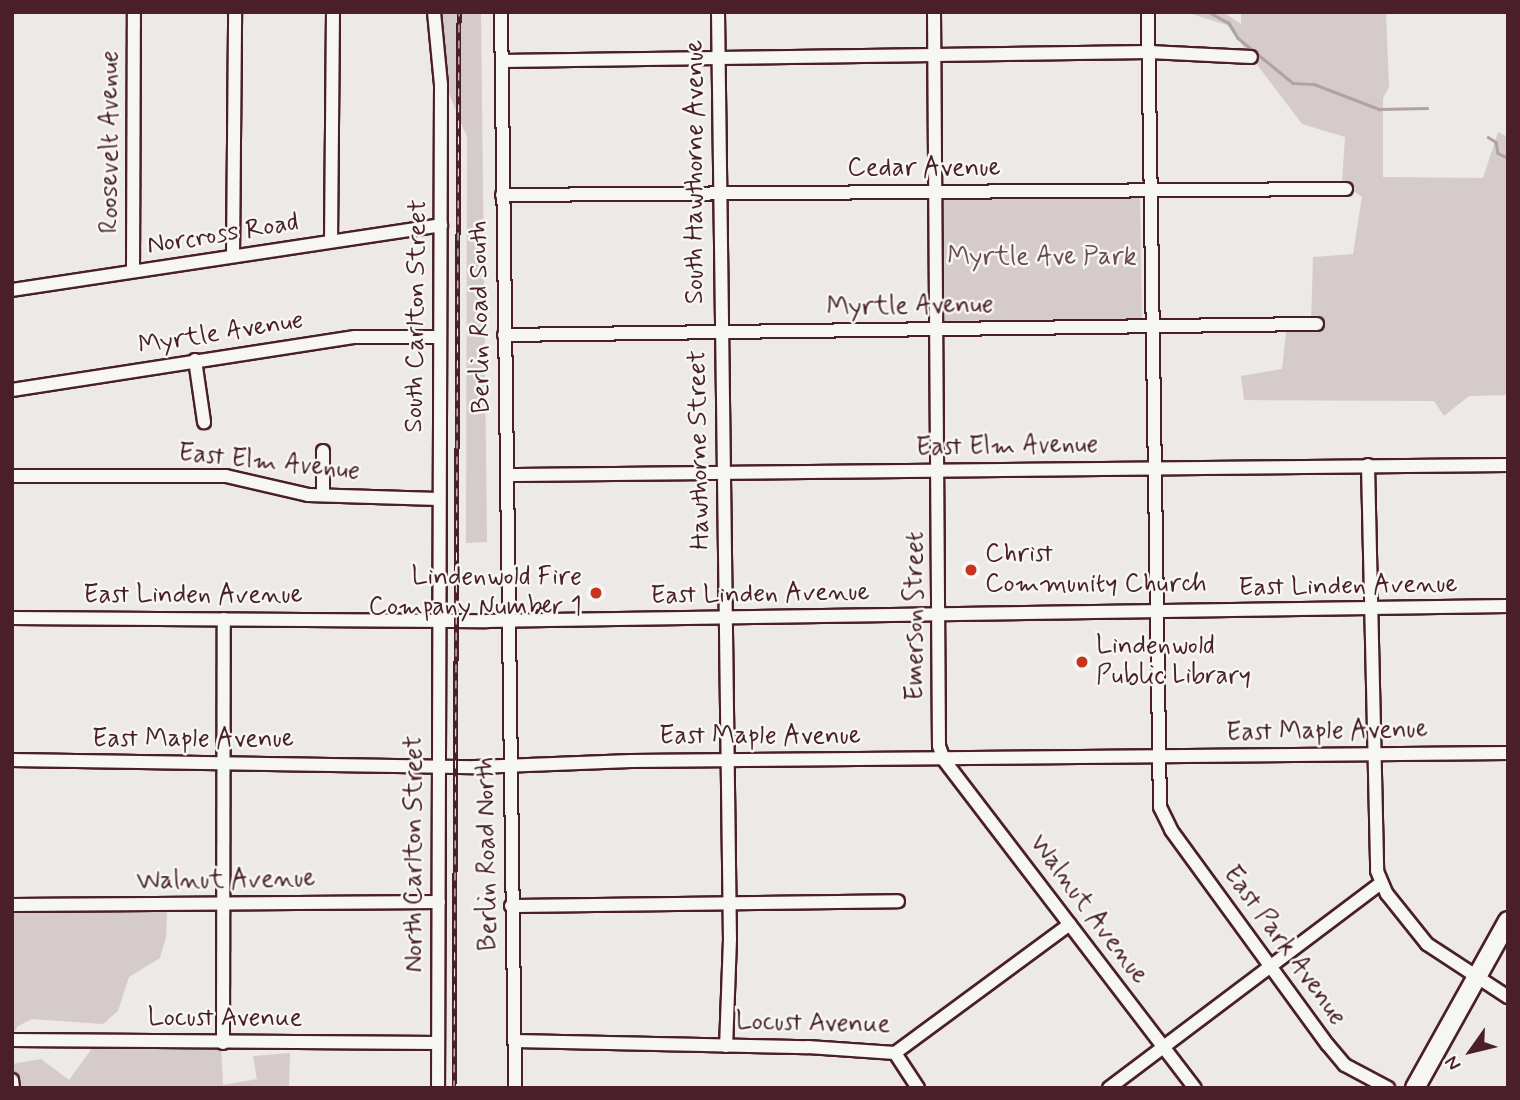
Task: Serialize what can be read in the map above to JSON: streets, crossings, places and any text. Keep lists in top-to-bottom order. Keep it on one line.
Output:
{"streets":{"street":["Roosevelt Avenue","Cedar Avenue","South Hawthorne Avenue","Norcross Road","Myrtle Avenue","South Carlton Street","Berlin Road South","East Elm Avenue","Hawthorne Street","East Linden Avenue","Emerson Street","East Maple Avenue","North Carlton Street","Berlin Road North","Walnut Avenue","East Park Avenue","Locust Avenue"]},"crossings":[["Roosevelt Avenue","Norcross Road"],["Cedar Avenue","South Hawthorne Avenue"],["Cedar Avenue","Berlin Road South"],["Cedar Avenue","Emerson Street"],["South Hawthorne Avenue","Myrtle Avenue"],["South Hawthorne Avenue","Hawthorne Street"],["Norcross Road","South Carlton Street"],["Myrtle Avenue","South Carlton Street"],["Myrtle Avenue","Berlin Road South"],["Myrtle Avenue","Hawthorne Street"],["Myrtle Avenue","Emerson Street"],["South Carlton Street","East Elm Avenue"],["South Carlton Street","East Linden Avenue"],["South Carlton Street","North Carlton Street"],["Berlin Road South","East Elm Avenue"],["Berlin Road South","East Linden Avenue"],["Berlin Road South","Berlin Road North"],["East Elm Avenue","Hawthorne Street"],["East Elm Avenue","Emerson Street"],["Hawthorne Street","East Linden Avenue"],["Hawthorne Street","East Maple Avenue"],["Hawthorne Street","Locust Avenue"],["East Linden Avenue","Emerson Street"],["East Linden Avenue","North Carlton Street"],["East Linden Avenue","Berlin Road North"],["Emerson Street","East Maple Avenue"],["Emerson Street","Walnut Avenue"],["East Maple Avenue","North Carlton Street"],["East Maple Avenue","Berlin Road North"],["East Maple Avenue","Walnut Avenue"],["East Maple Avenue","East Park Avenue"],["North Carlton Street","Walnut Avenue"],["North Carlton Street","Locust Avenue"],["Berlin Road North","Locust Avenue"],["Walnut Avenue","Locust Avenue"]],"parks":["Myrtle Ave Park"],"places":["Christ Community Church","Lindenwold Fire Company Number 1","Lindenwold Public Library"],"north":"bottom left"}
